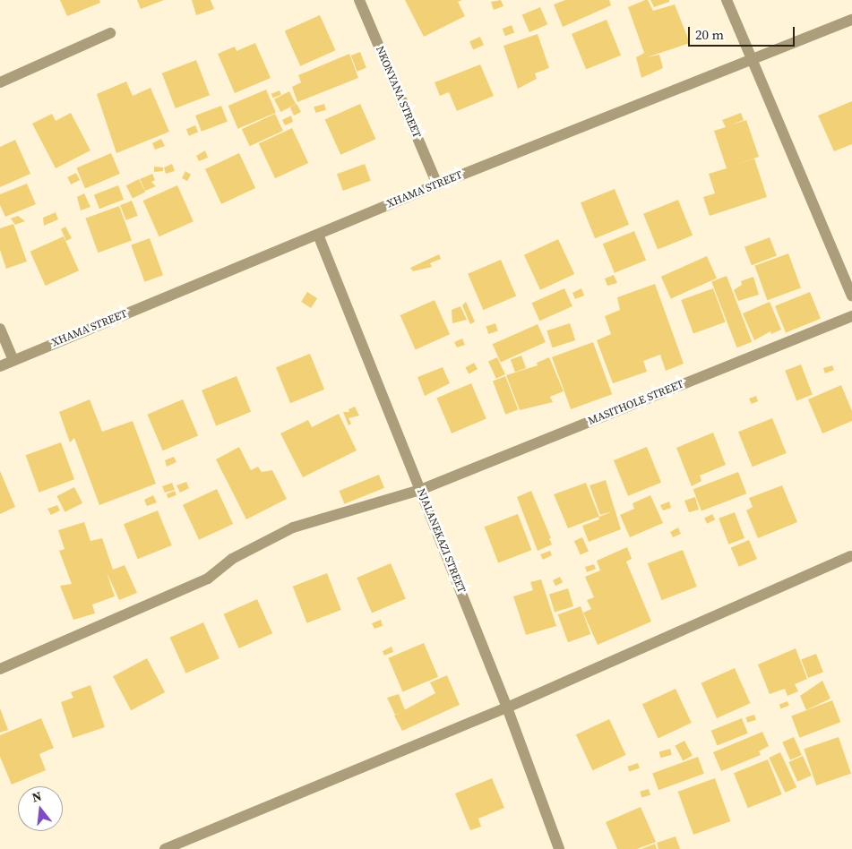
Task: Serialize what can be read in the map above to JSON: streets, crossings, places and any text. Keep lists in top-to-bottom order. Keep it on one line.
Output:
{"streets":{"street":["NKONYANA STREET","XHAMA STREET","MASITHOLE STREET","NJALANEKAZI STREET"]},"crossings":[["NKONYANA STREET","XHAMA STREET"],["XHAMA STREET","NJALANEKAZI STREET"],["MASITHOLE STREET","NJALANEKAZI STREET"]],"scale_bar":"20 m","north":"top"}
